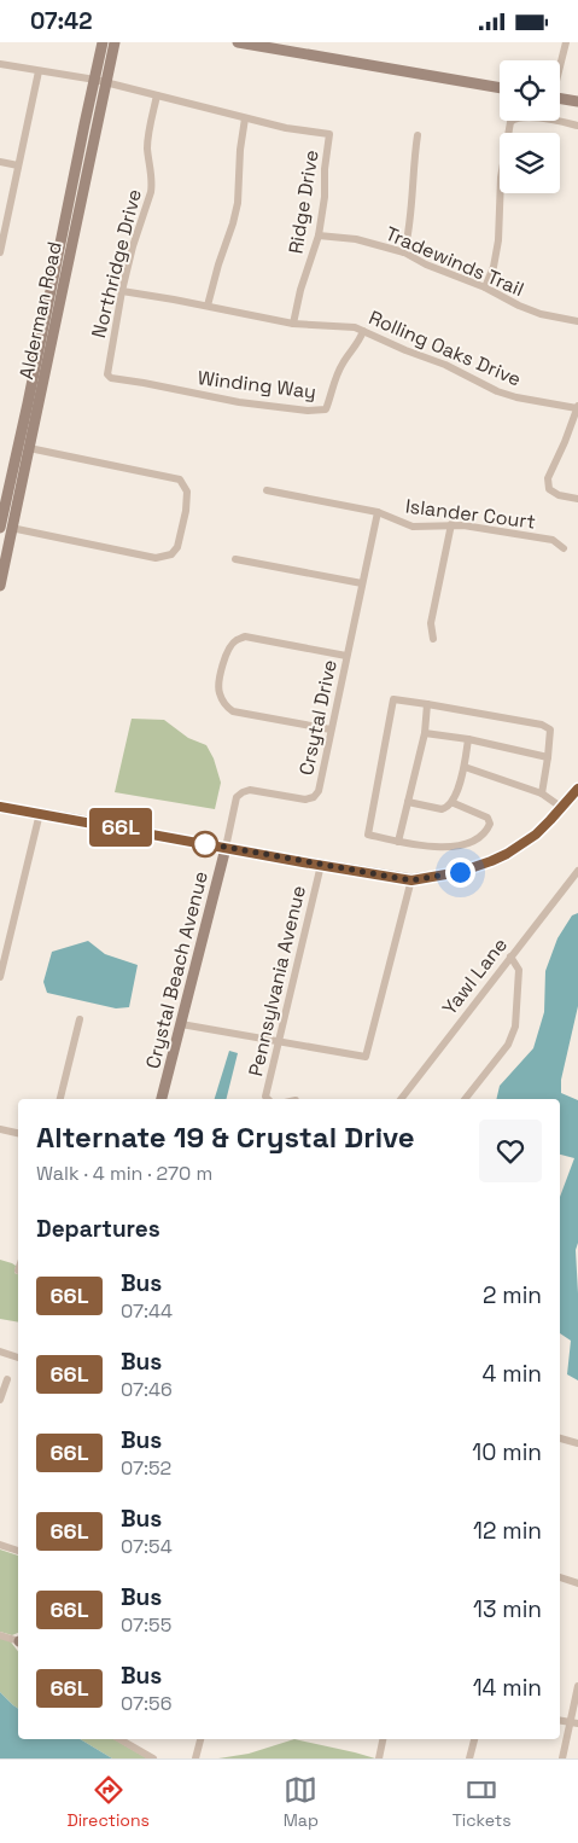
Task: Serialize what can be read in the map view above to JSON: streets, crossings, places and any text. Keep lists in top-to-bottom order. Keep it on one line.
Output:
{"streets":{"main road":["Alderman Road","Crystal Beach Avenue"],"street":["Ridge Drive","Tradewinds Trail","Northridge Drive","Rolling Oaks Drive","Winding Way","Islander Court","Crsytal Drive","Yawl Lane","Pennsylvania Avenue"]},"crossings":[["Ridge Drive","Tradewinds Trail"],["Ridge Drive","Rolling Oaks Drive"],["Northridge Drive","Rolling Oaks Drive"],["Northridge Drive","Winding Way"],["Rolling Oaks Drive","Winding Way"],["Islander Court","Crsytal Drive"],["Crsytal Drive","Crystal Beach Avenue"]],"lines":["bus line 66L"],"page":{"status":"07:42","on_map":"66L","heading":[["Alternate 19 & Crystal Drive","Walk · 4 min · 270 m"],"Departures"],"list":[{"mark":"66L","name":"Bus","note":"07:44","value":"2 min"},{"mark":"66L","name":"Bus","note":"07:46","value":"4 min"},{"mark":"66L","name":"Bus","note":"07:52","value":"10 min"},{"mark":"66L","name":"Bus","note":"07:54","value":"12 min"},{"mark":"66L","name":"Bus","note":"07:55","value":"13 min"},{"mark":"66L","name":"Bus","note":"07:56","value":"14 min"}],"tabs":["Directions","Map","Tickets"]}}
